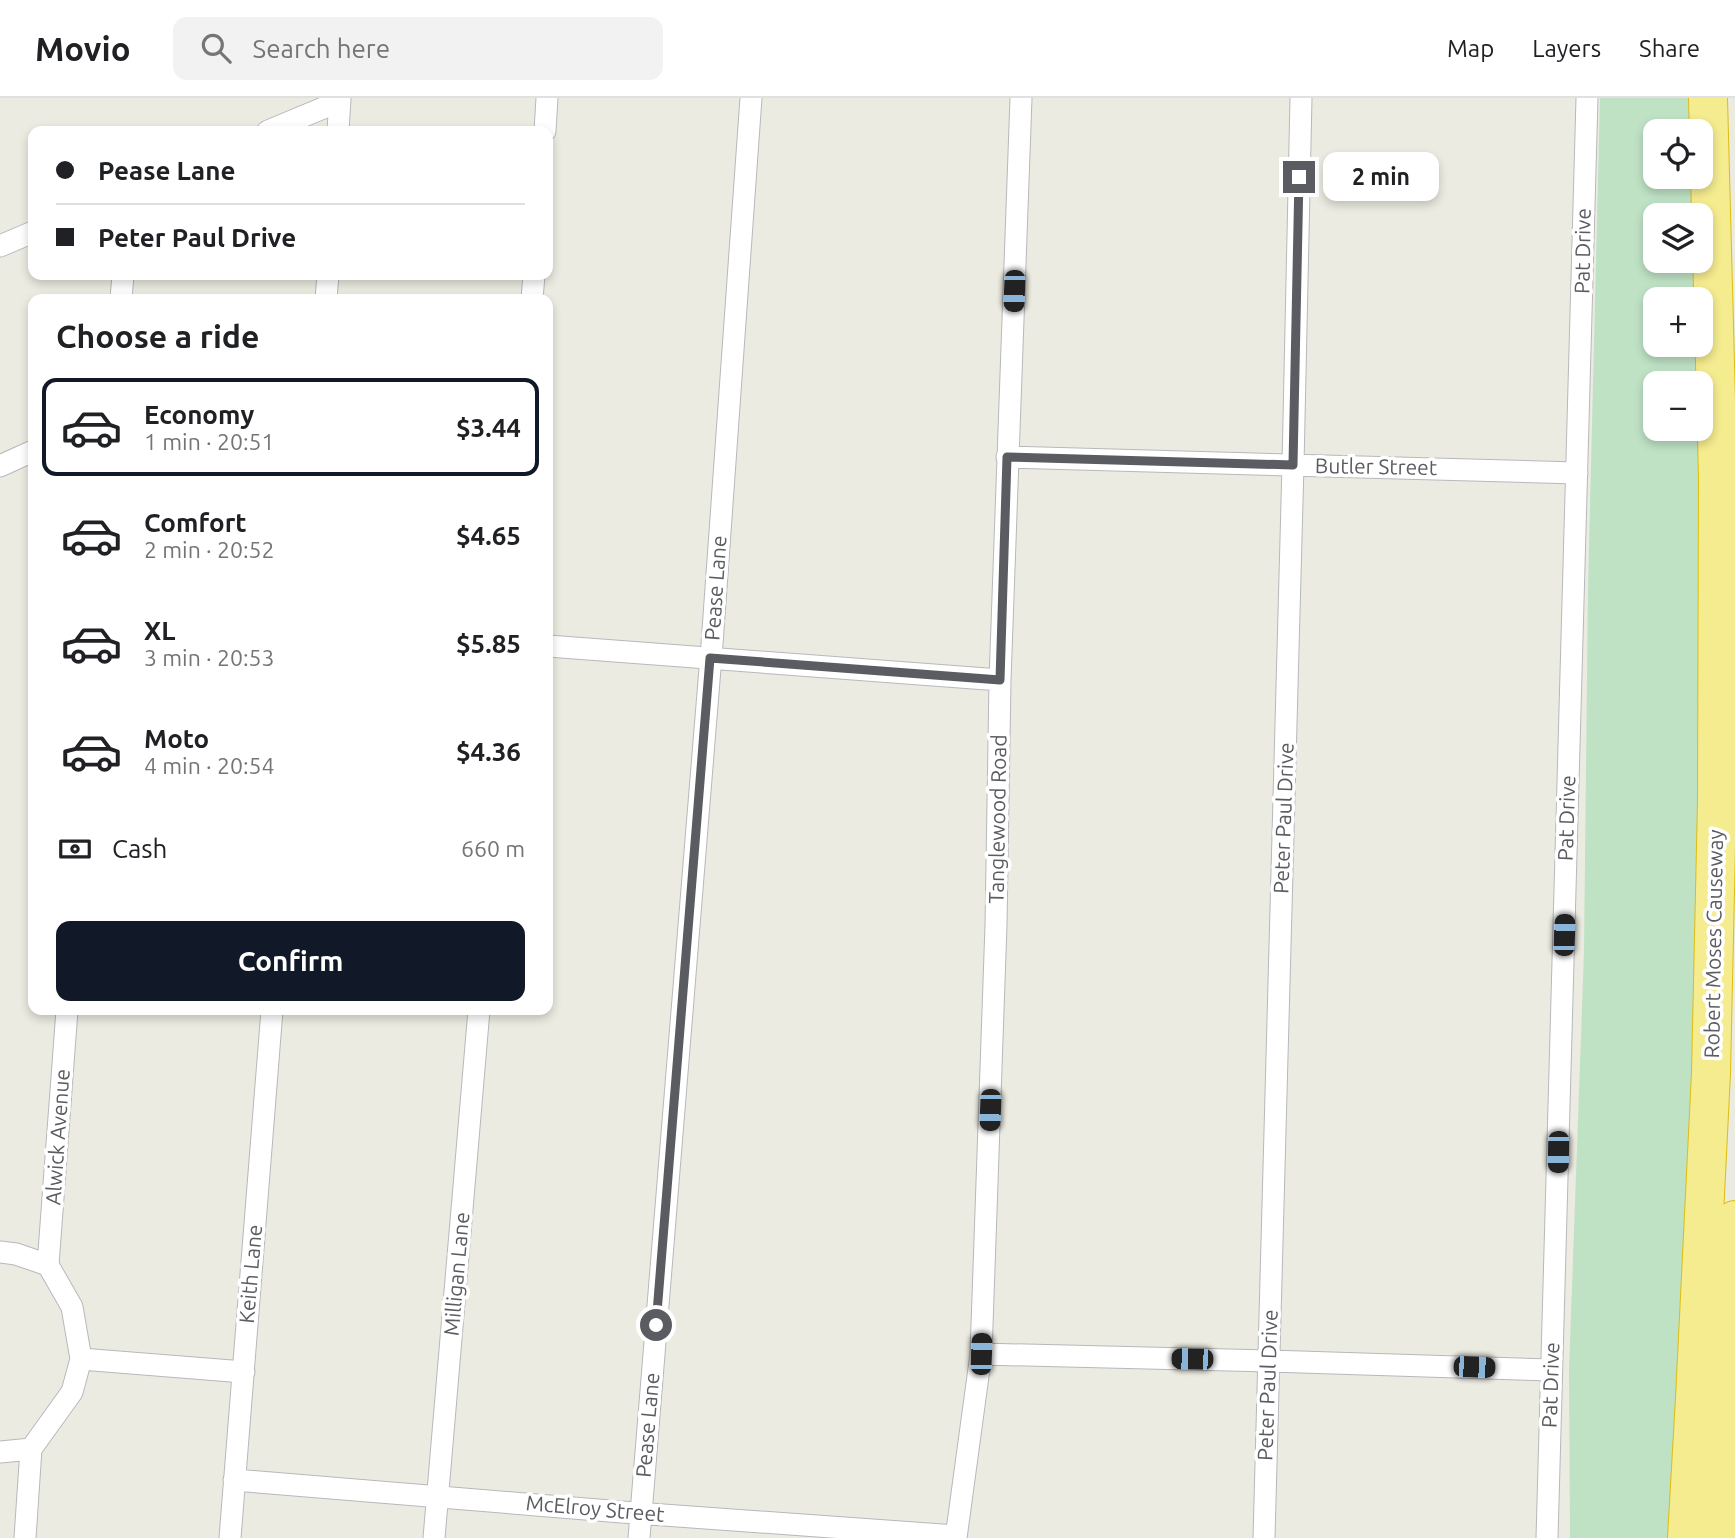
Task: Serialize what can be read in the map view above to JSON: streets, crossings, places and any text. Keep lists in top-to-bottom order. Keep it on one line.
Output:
{"streets":{"highway":["Robert Moses Causeway"],"street":["Pat Drive","Butler Street","Pease Lane","Peter Paul Drive","Tanglewood Road","Alwick Avenue","Keith Lane","Milligan Lane","McElroy Street"]},"crossings":[["Pat Drive","Butler Street"],["Butler Street","Peter Paul Drive"],["Butler Street","Tanglewood Road"],["Pease Lane","McElroy Street"],["Tanglewood Road","McElroy Street"],["Keith Lane","McElroy Street"],["Milligan Lane","McElroy Street"]],"page":{"header":"Movio","search":"Search here","nav":["Map","Layers","Share"],"map_buttons":["+","−"],"banner":["Pease Lane","Peter Paul Drive"],"bubble":"2 min","heading":"Choose a ride","list":[{"name":"Economy","note":"1 min · 20:51","value":"$3.44"},{"name":"Comfort","note":"2 min · 20:52","value":"$4.65"},{"name":"XL","note":"3 min · 20:53","value":"$5.85"},{"name":"Moto","note":"4 min · 20:54","value":"$4.36"}],"pay":["Cash","660 m"],"buttons":"Confirm"}}
